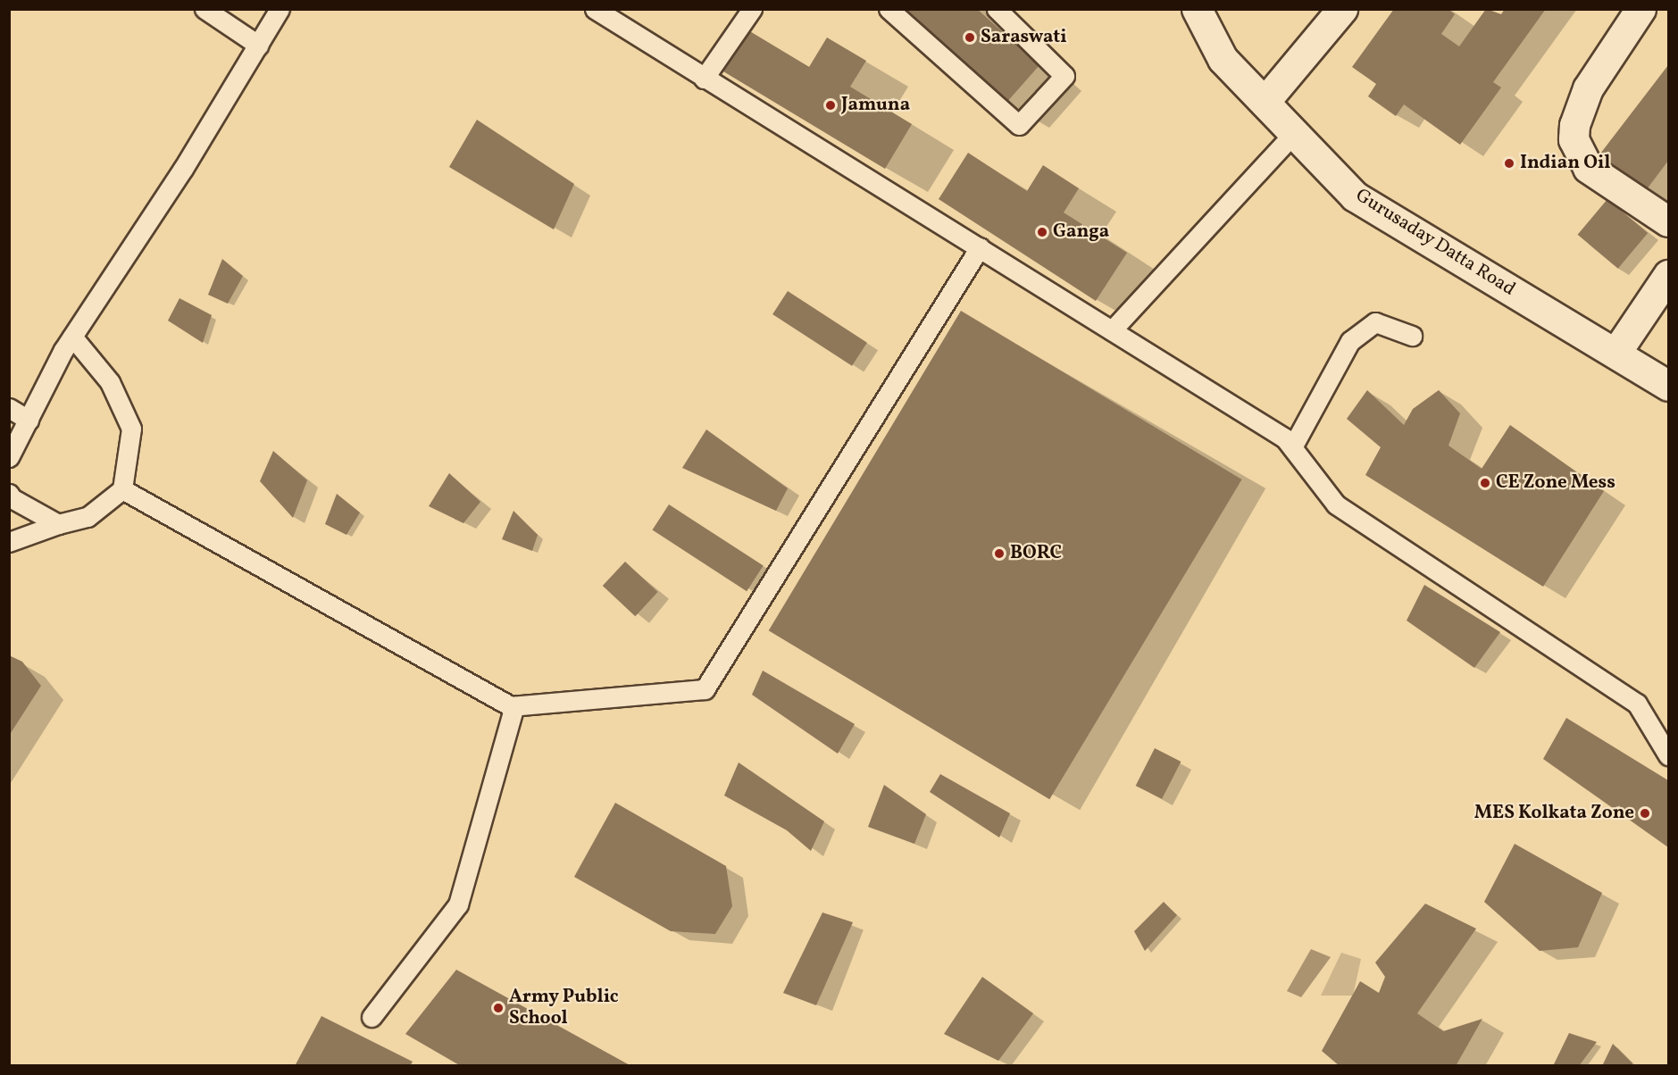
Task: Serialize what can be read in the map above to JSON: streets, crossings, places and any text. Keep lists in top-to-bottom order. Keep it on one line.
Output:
{"streets":{"street":["Gurusaday Datta Road"]},"places":["Saraswati","Jamuna","Indian Oil","Ganga","CE Zone Mess","BORC","MES Kolkata Zone","Army Public School"]}
